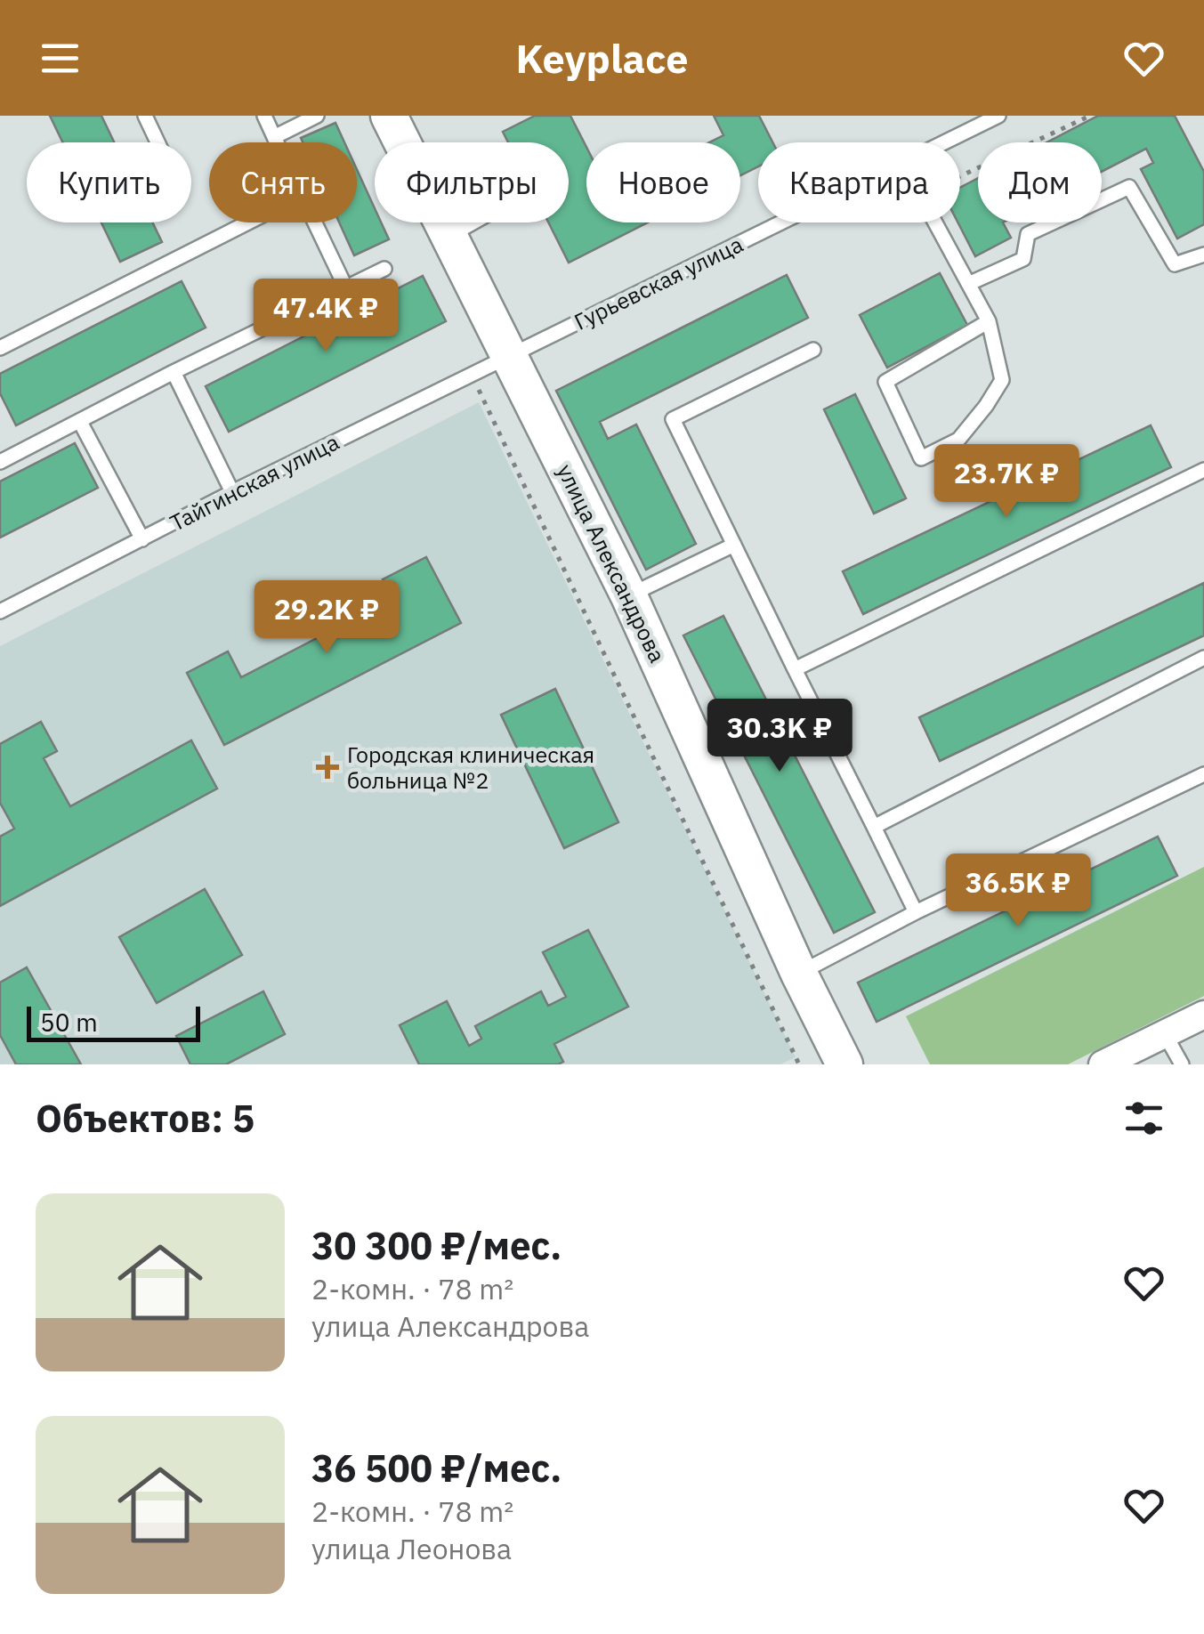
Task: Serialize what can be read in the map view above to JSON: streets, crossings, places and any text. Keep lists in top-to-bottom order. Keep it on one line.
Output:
{"streets":{"street":["улица Александрова"],"lane":["Гурьевская улица","Тайгинская улица"]},"crossings":[["Гурьевская улица","Тайгинская улица"],["Гурьевская улица","улица Александрова"],["Тайгинская улица","улица Александрова"]],"places":{"health":["Городская клиническая больница №2"]},"scale_bar":"50 m","page":{"header":"Keyplace","chip":["Купить","Снять","Фильтры","Новое","Квартира","Дом"],"price":["47.4K ₽","23.7K ₽","29.2K ₽","30.3K ₽","36.5K ₽"],"scale":"50 m","heading":"Объектов: 5","list":[{"name":"30 300 ₽/мес.","note":"2-комн. · 78 m² · улица Александрова"},{"name":"36 500 ₽/мес.","note":"2-комн. · 78 m² · улица Леонова"}]}}
